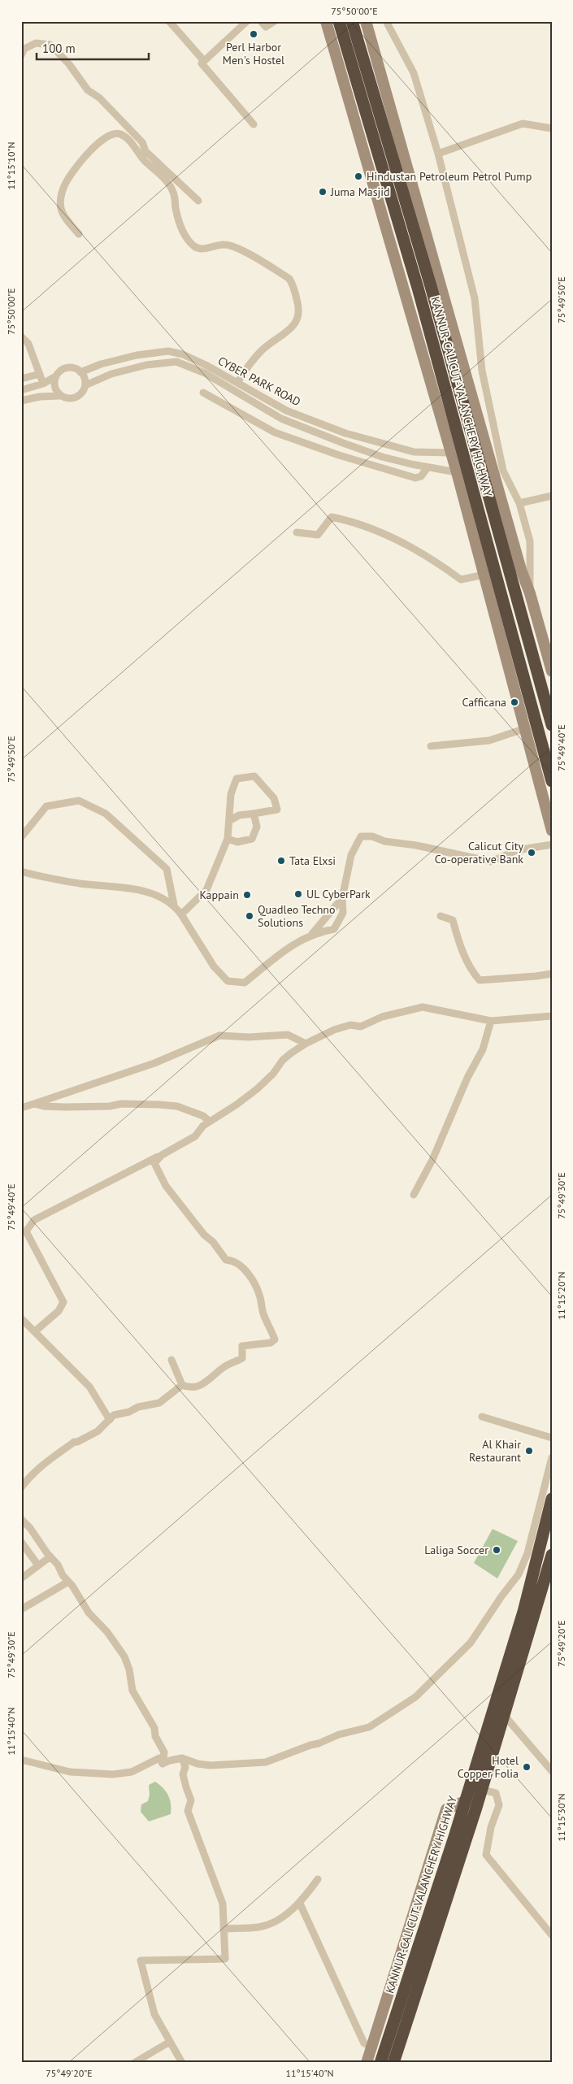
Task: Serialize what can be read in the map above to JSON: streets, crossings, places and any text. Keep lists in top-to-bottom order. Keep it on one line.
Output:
{"streets":{"highway":["KANNUR-CALICUT-VALANCHERY HIGHWAY"],"street":["CYBER PARK ROAD"]},"places":["Perl Harbor Men's Hostel","Hindustan Petroleum Petrol Pump","Juma Masjid","Cafficana","Calicut City Co-operative Bank","Tata Elxsi","UL CyberPark","Kappain","Quadleo Techno Solutions","Al Khair Restaurant","Laliga Soccer","Hotel Copper Folia"],"scale_bar":"100 m","coordinates":["75°50'00\"E","11°15'10\"N","75°49'50\"E","75°49'40\"E","75°49'30\"E","11°15'20\"N","75°49'20\"E","11°15'40\"N","11°15'30\"N"]}
